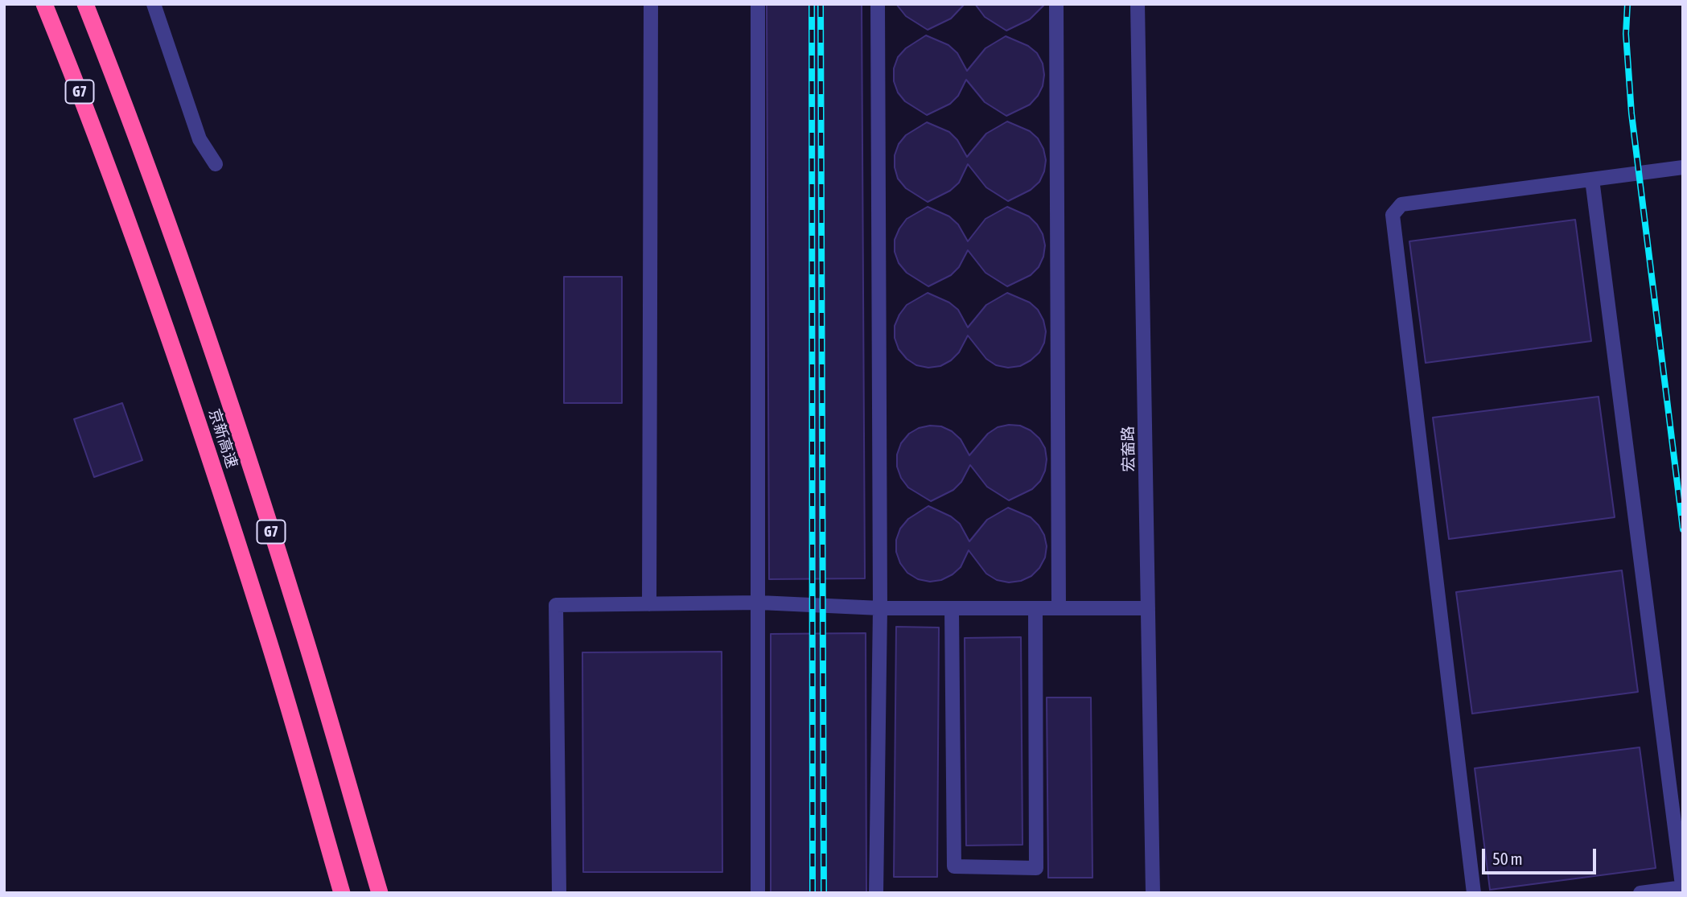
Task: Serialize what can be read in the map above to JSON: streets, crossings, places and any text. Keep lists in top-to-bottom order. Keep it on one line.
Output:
{"streets":{"highway":["G7","京新高速"],"street":["宏奤路"]},"scale_bar":"50 m"}
